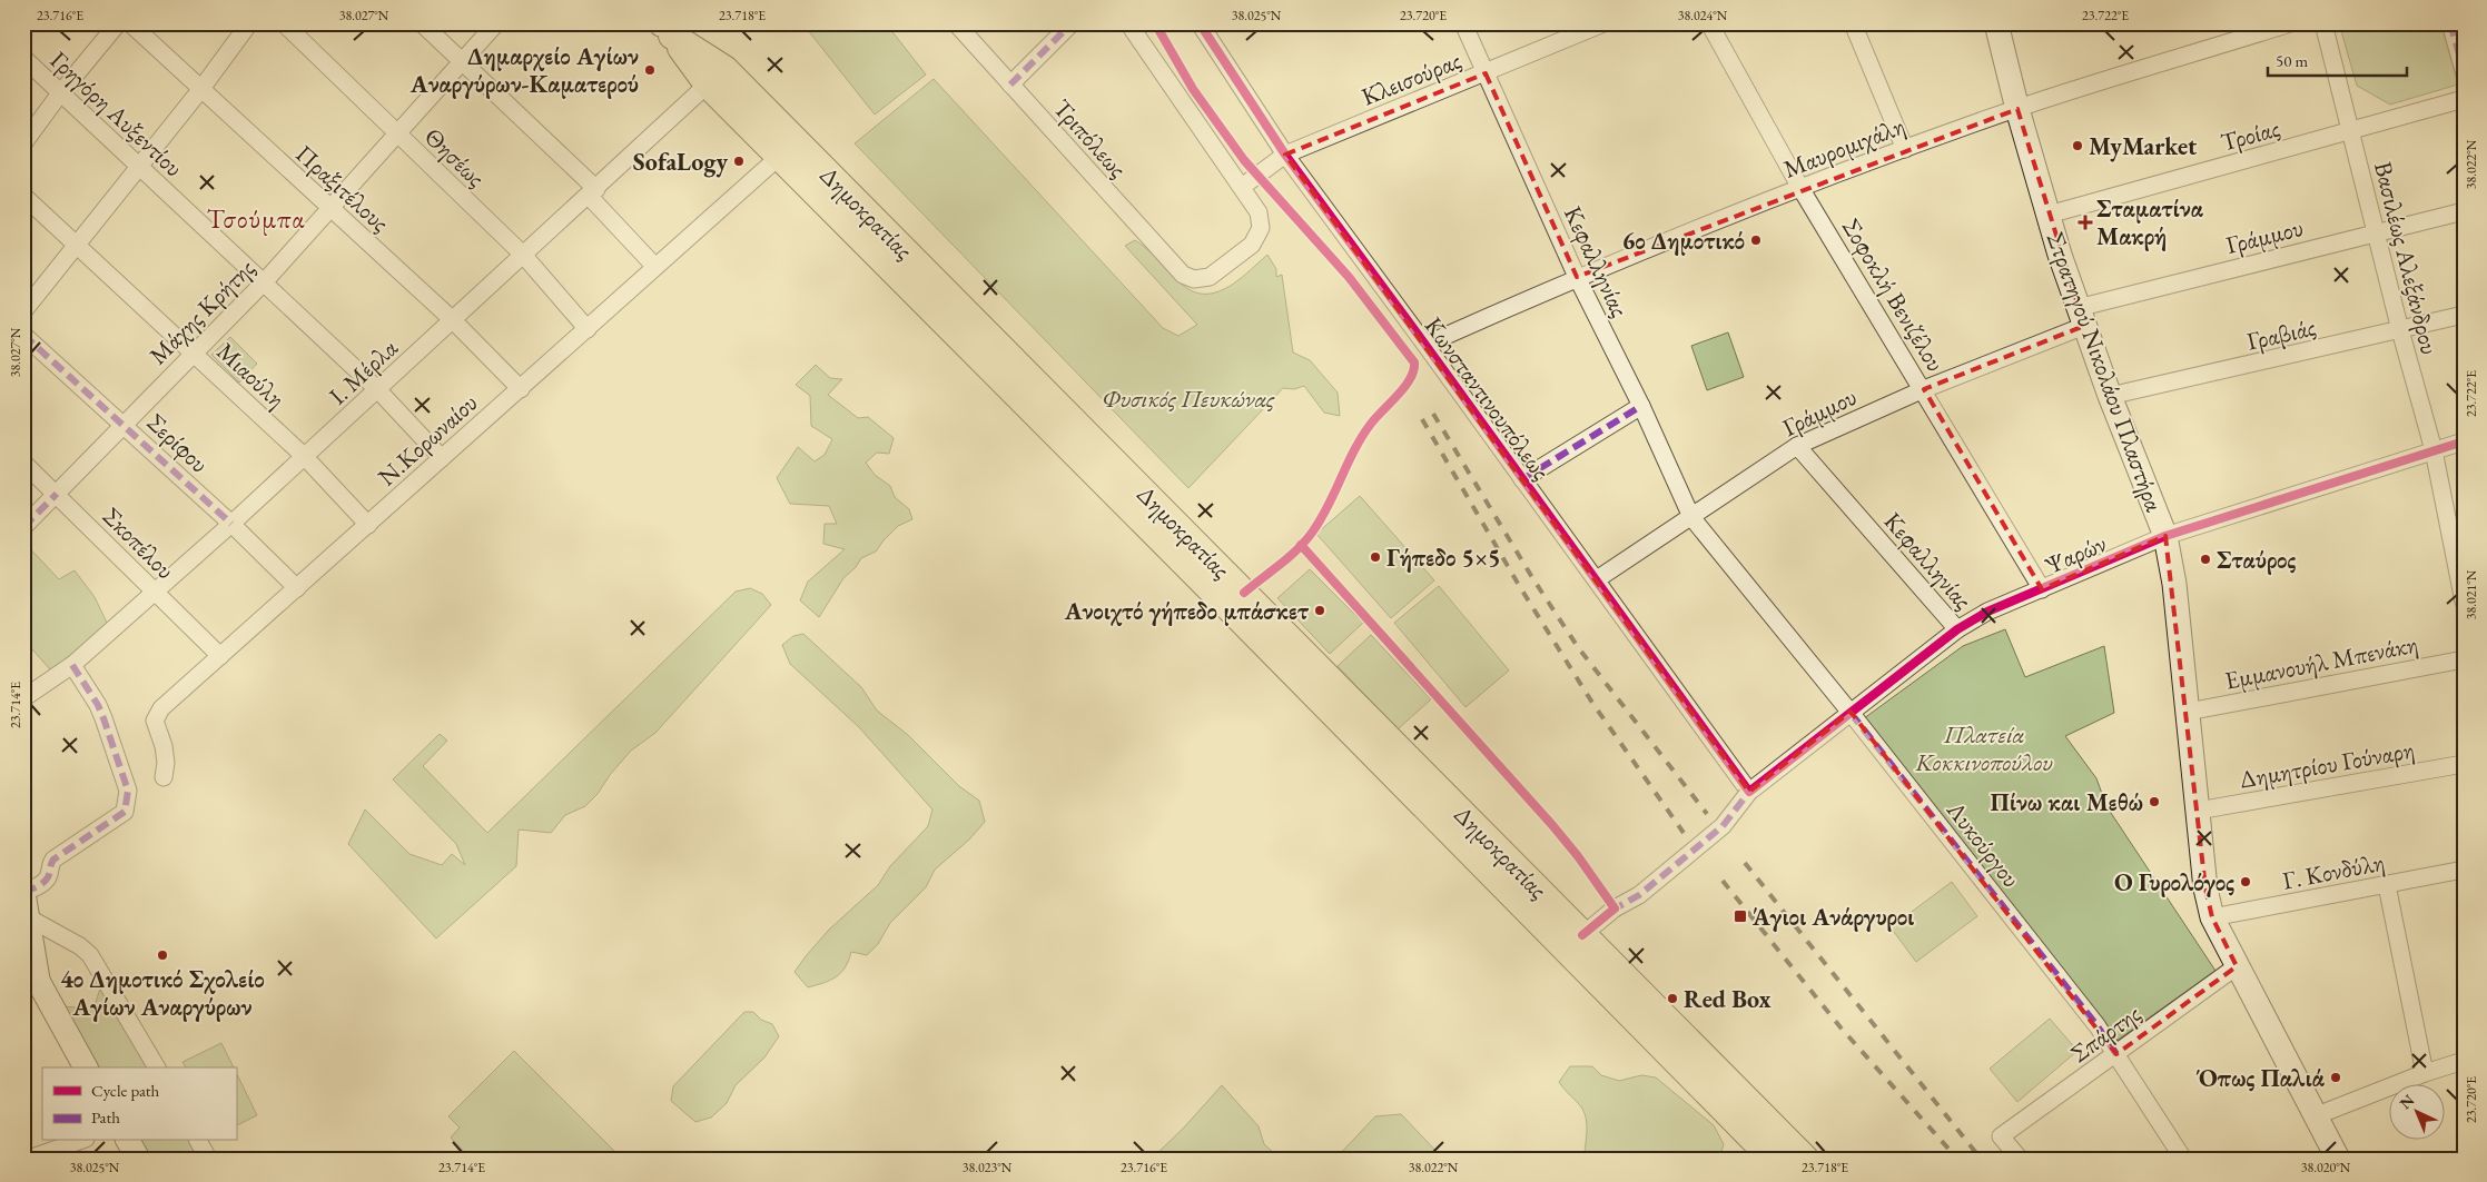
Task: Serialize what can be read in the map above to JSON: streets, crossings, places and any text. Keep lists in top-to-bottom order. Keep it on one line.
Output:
{"streets":{"main road":["Δημοκρατίας"],"street":["Κλεισούρας","Γρηγόρη Αυξεντίου","Τροίας","Τριπόλεως","Μαυρομιχάλη","Θησέως","Πραξιτέλους","Γράμμου","Βασιλέως Αλεξάνδρου","Κεφαλληνίας","Σοφοκλή Βενιζέλου","Μάχης Κρήτης","Γραβιάς","Ι. Μέρλα","Στρατηγού Νικολάου Πλαστήρα","Μιαούλη","Κωνσταντινουπόλεως","Ν.Κορωναίου","Σερίφου","Σκοπέλου","Ψαρών","Εμμανουήλ Μπενάκη","Δημητρίου Γούναρη","Λυκούργου","Γ. Κονδύλη","Σπάρτης"]},"crossings":[["Κλεισούρας","Τριπόλεως"],["Κλεισούρας","Κεφαλληνίας"],["Κλεισούρας","Κωνσταντινουπόλεως"],["Γρηγόρη Αυξεντίου","Μάχης Κρήτης"],["Γρηγόρη Αυξεντίου","Ι. Μέρλα"],["Γρηγόρη Αυξεντίου","Ν.Κορωναίου"],["Τροίας","Βασιλέως Αλεξάνδρου"],["Τροίας","Στρατηγού Νικολάου Πλαστήρα"],["Μαυρομιχάλη","Κεφαλληνίας"],["Μαυρομιχάλη","Σοφοκλή Βενιζέλου"],["Μαυρομιχάλη","Στρατηγού Νικολάου Πλαστήρα"],["Μαυρομιχάλη","Κωνσταντινουπόλεως"],["Θησέως","Μάχης Κρήτης"],["Θησέως","Ι. Μέρλα"],["Θησέως","Ν.Κορωναίου"],["Πραξιτέλους","Μάχης Κρήτης"],["Πραξιτέλους","Ι. Μέρλα"],["Πραξιτέλους","Ν.Κορωναίου"],["Δημοκρατίας","Ι. Μέρλα"],["Δημοκρατίας","Ν.Κορωναίου"],["Δημοκρατίας","Ψαρών"],["Γράμμου","Βασιλέως Αλεξάνδρου"],["Γράμμου","Κεφαλληνίας"],["Γράμμου","Σοφοκλή Βενιζέλου"],["Γράμμου","Στρατηγού Νικολάου Πλαστήρα"],["Γράμμου","Κωνσταντινουπόλεως"],["Γράμμου","Λυκούργου"],["Βασιλέως Αλεξάνδρου","Γραβιάς"],["Βασιλέως Αλεξάνδρου","Ψαρών"],["Κεφαλληνίας","Ψαρών"],["Κεφαλληνίας","Λυκούργου"],["Σοφοκλή Βενιζέλου","Ψαρών"],["Μάχης Κρήτης","Μιαούλη"],["Μάχης Κρήτης","Σερίφου"],["Μάχης Κρήτης","Σκοπέλου"],["Γραβιάς","Στρατηγού Νικολάου Πλαστήρα"],["Ι. Μέρλα","Μιαούλη"],["Ι. Μέρλα","Σερίφου"],["Ι. Μέρλα","Σκοπέλου"],["Στρατηγού Νικολάου Πλαστήρα","Ψαρών"],["Στρατηγού Νικολάου Πλαστήρα","Εμμανουήλ Μπενάκη"],["Στρατηγού Νικολάου Πλαστήρα","Δημητρίου Γούναρη"],["Στρατηγού Νικολάου Πλαστήρα","Γ. Κονδύλη"],["Στρατηγού Νικολάου Πλαστήρα","Σπάρτης"],["Μιαούλη","Ν.Κορωναίου"],["Κωνσταντινουπόλεως","Ψαρών"],["Ν.Κορωναίου","Σερίφου"],["Ν.Κορωναίου","Σκοπέλου"],["Ψαρών","Λυκούργου"],["Λυκούργου","Σπάρτης"]],"districts":["Τσούμπα"],"parks":["Φυσικός Πευκώνας","Πλατεία Κοκκινοπούλου"],"places":{"other":["Δημαρχείο Αγίων Αναργύρων-Καματερού","MyMarket","SofaLogy","6ο Δημοτικό","Γήπεδο 5×5","Σταύρος","Ανοιχτό γήπεδο μπάσκετ","Πίνω και Μεθώ","Ο Γυρολόγος","4ο Δημοτικό Σχολείο Αγίων Αναργύρων","Red Box","Όπως Παλιά"],"health":["Σταματίνα Μακρή"],"transit":["Άγιοι Ανάργυροι"]},"legend":["Cycle path","Path"],"scale_bar":"50 m","north":"top left","coordinates":["23.716°E","38.027°N","23.718°E","38.025°N","23.720°E","38.024°N","23.722°E","38.022°N","38.021°N","23.714°E","38.023°N","38.020°N"]}
